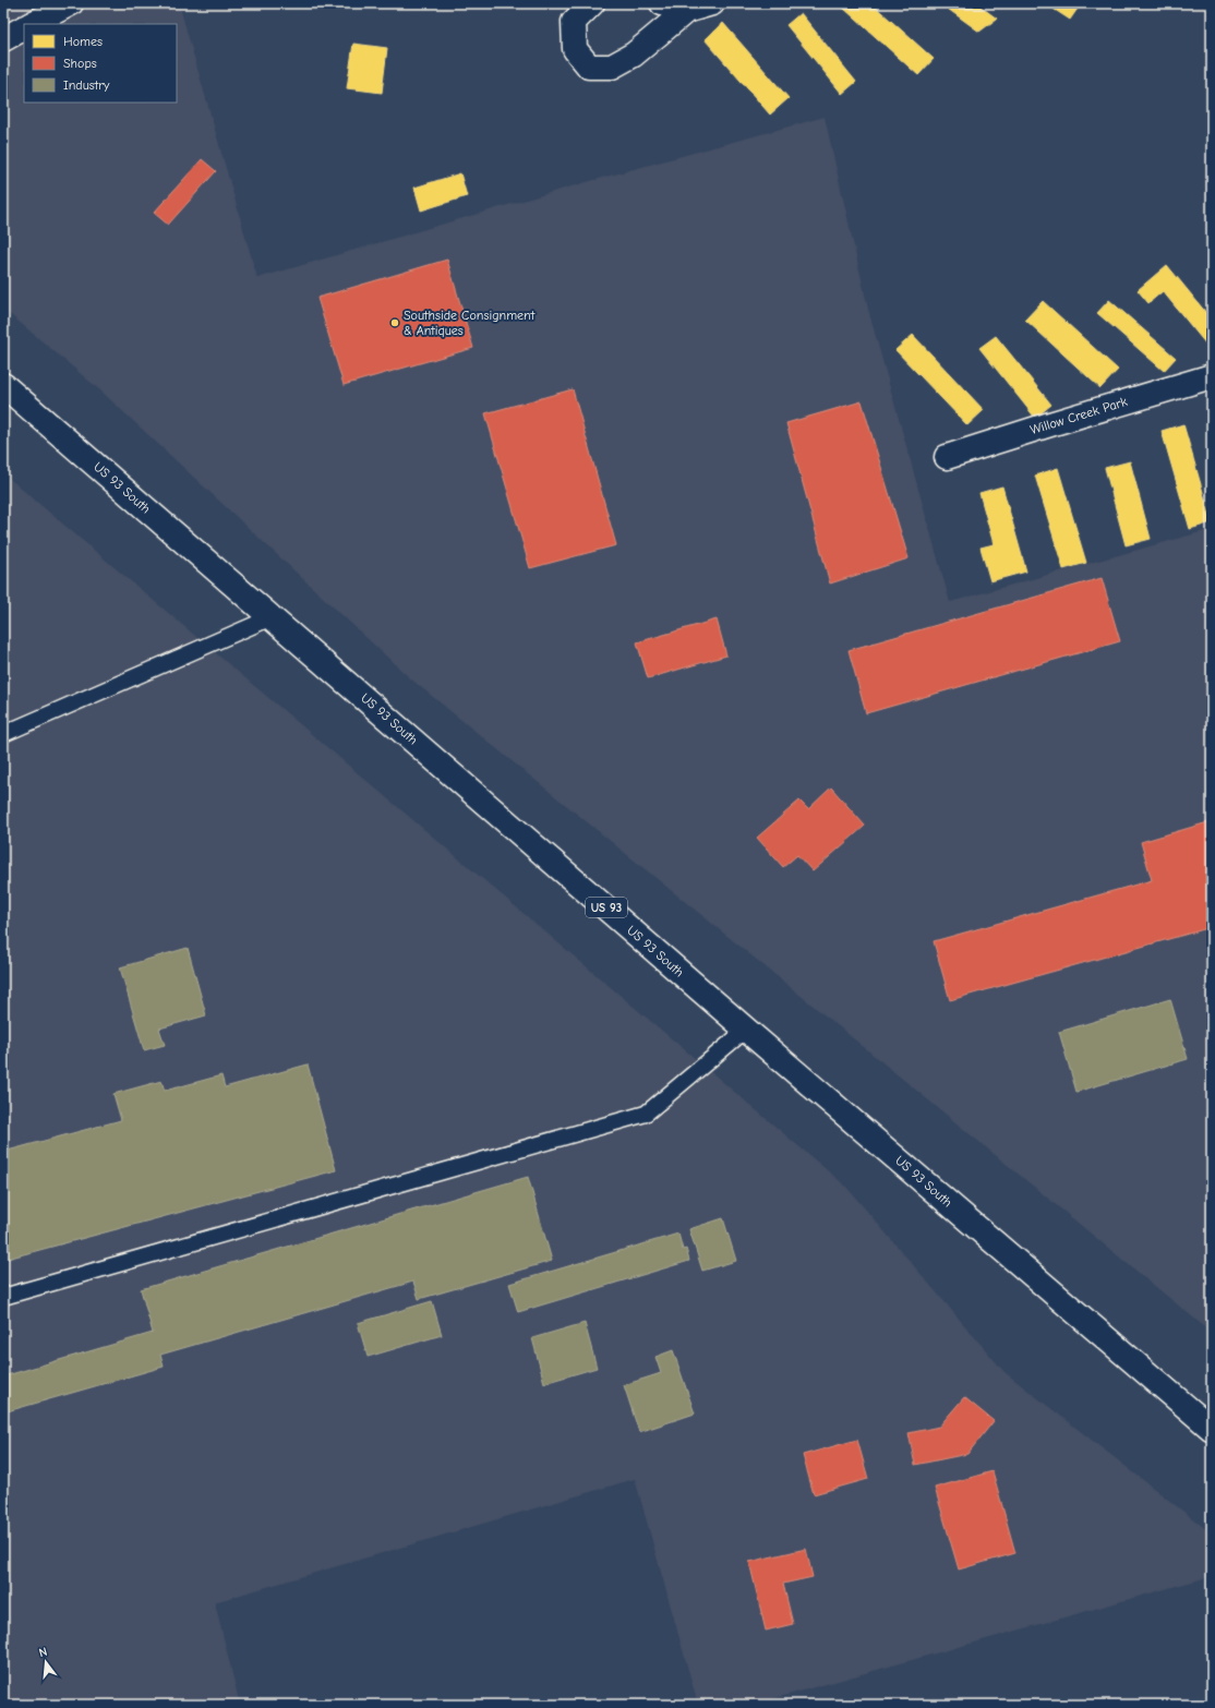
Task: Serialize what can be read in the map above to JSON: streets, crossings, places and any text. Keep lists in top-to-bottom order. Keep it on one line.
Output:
{"streets":{"main road":["Willow Creek Park","US 93 South","US 93"]},"places":["Southside Consignment & Antiques"],"legend":["Homes","Shops","Industry"],"north":"top"}
